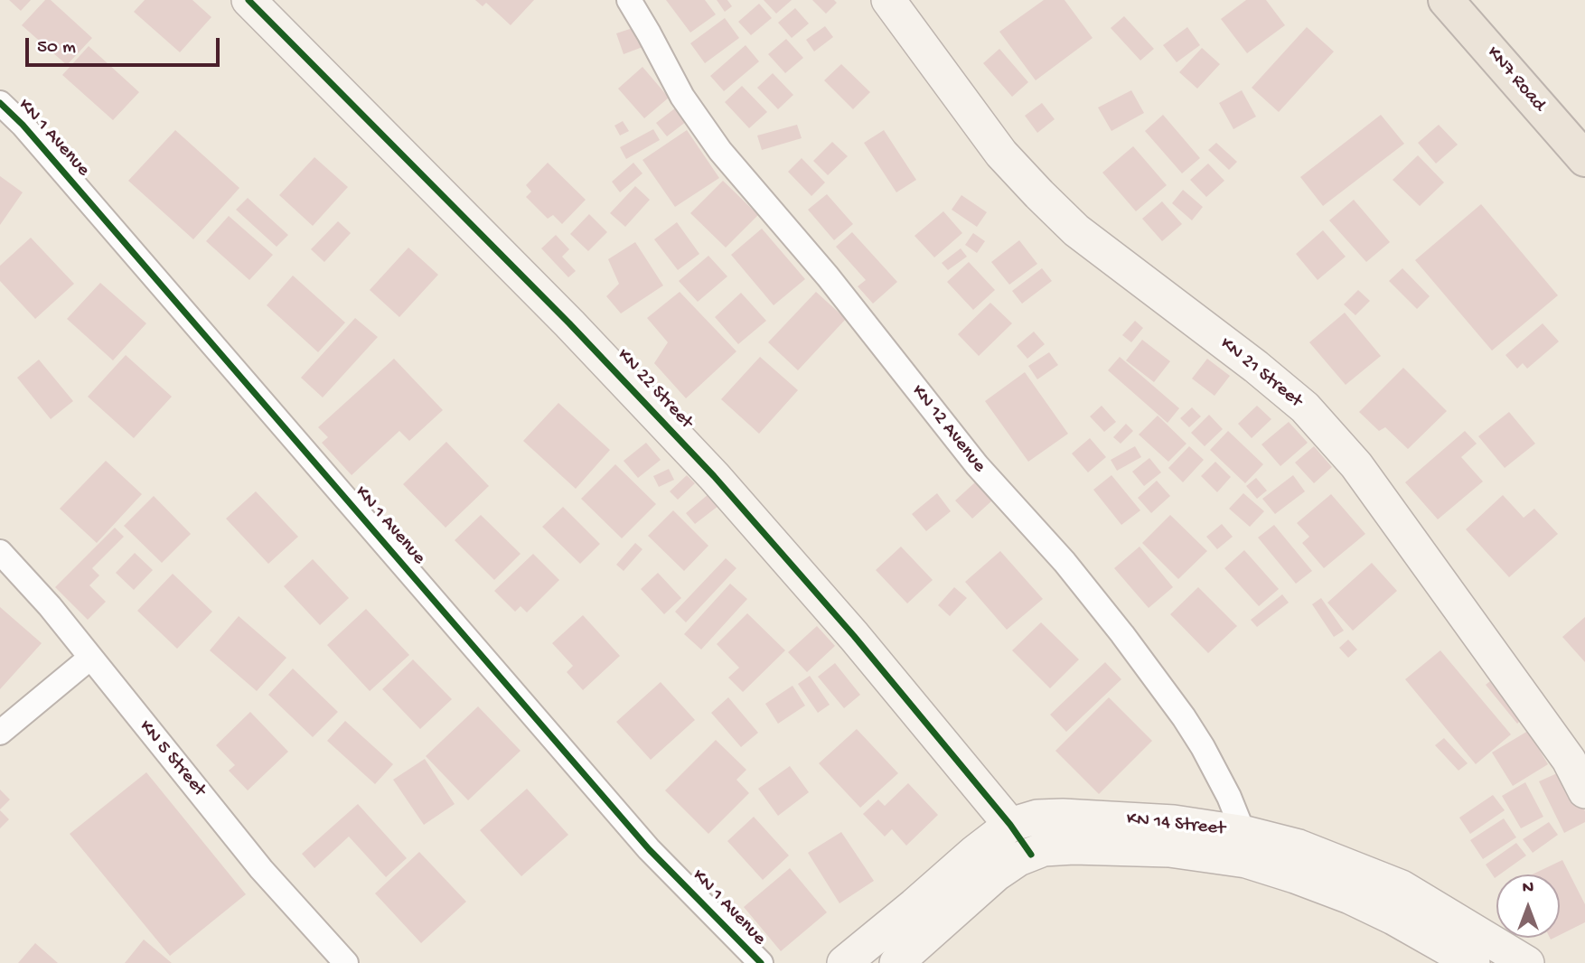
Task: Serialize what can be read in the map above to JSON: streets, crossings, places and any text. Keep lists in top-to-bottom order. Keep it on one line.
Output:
{"streets":{"main road":["KN7 Road"],"street":["KN 1 Avenue","KN 21 Street","KN 22 Street","KN 12 Avenue","KN 5 Street","KN 14 Street"]},"crossings":[["KN 22 Street","KN 14 Street"],["KN 12 Avenue","KN 14 Street"]],"scale_bar":"50 m","north":"top"}
